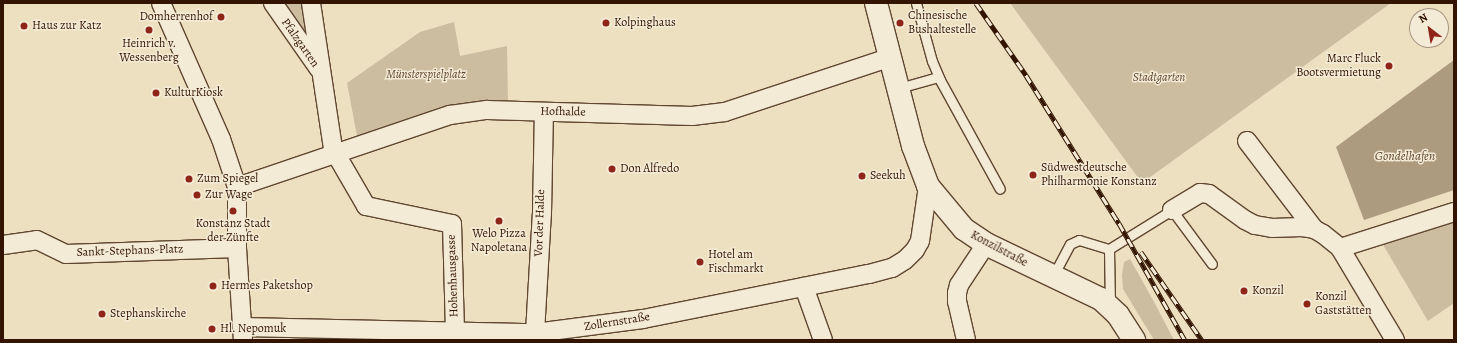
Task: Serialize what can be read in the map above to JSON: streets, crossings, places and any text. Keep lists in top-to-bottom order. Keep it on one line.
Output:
{"streets":{"street":["Pfalzgarten","Hofhalde","Vor der Halde","Konzilstraße","Sankt-Stephans-Platz","Hohenhausgasse","Zollernstraße"]},"crossings":[["Pfalzgarten","Hofhalde"],["Pfalzgarten","Hohenhausgasse"],["Hofhalde","Vor der Halde"],["Hofhalde","Konzilstraße"],["Hofhalde","Hohenhausgasse"],["Vor der Halde","Zollernstraße"],["Konzilstraße","Zollernstraße"],["Hohenhausgasse","Zollernstraße"]],"water":["Gondelhafen"],"parks":["Münsterspielplatz","Stadtgarten"],"places":["Domherrenhof","Kolpinghaus","Chinesische Bushaltestelle","Haus zur Katz","Heinrich v. Wessenberg","Marc Fluck Bootsvermietung","KulturKiosk","Don Alfredo","Südwestdeutsche Philharmonie Konstanz","Seekuh","Zum Spiegel","Zur Wage","Konstanz Stadt der Zünfte","Welo Pizza Napoletana","Hotel am Fischmarkt","Hermes Paketshop","Konzil","Konzil Gaststätten","Stephanskirche","Hl. Nepomuk"],"north":"top left"}
